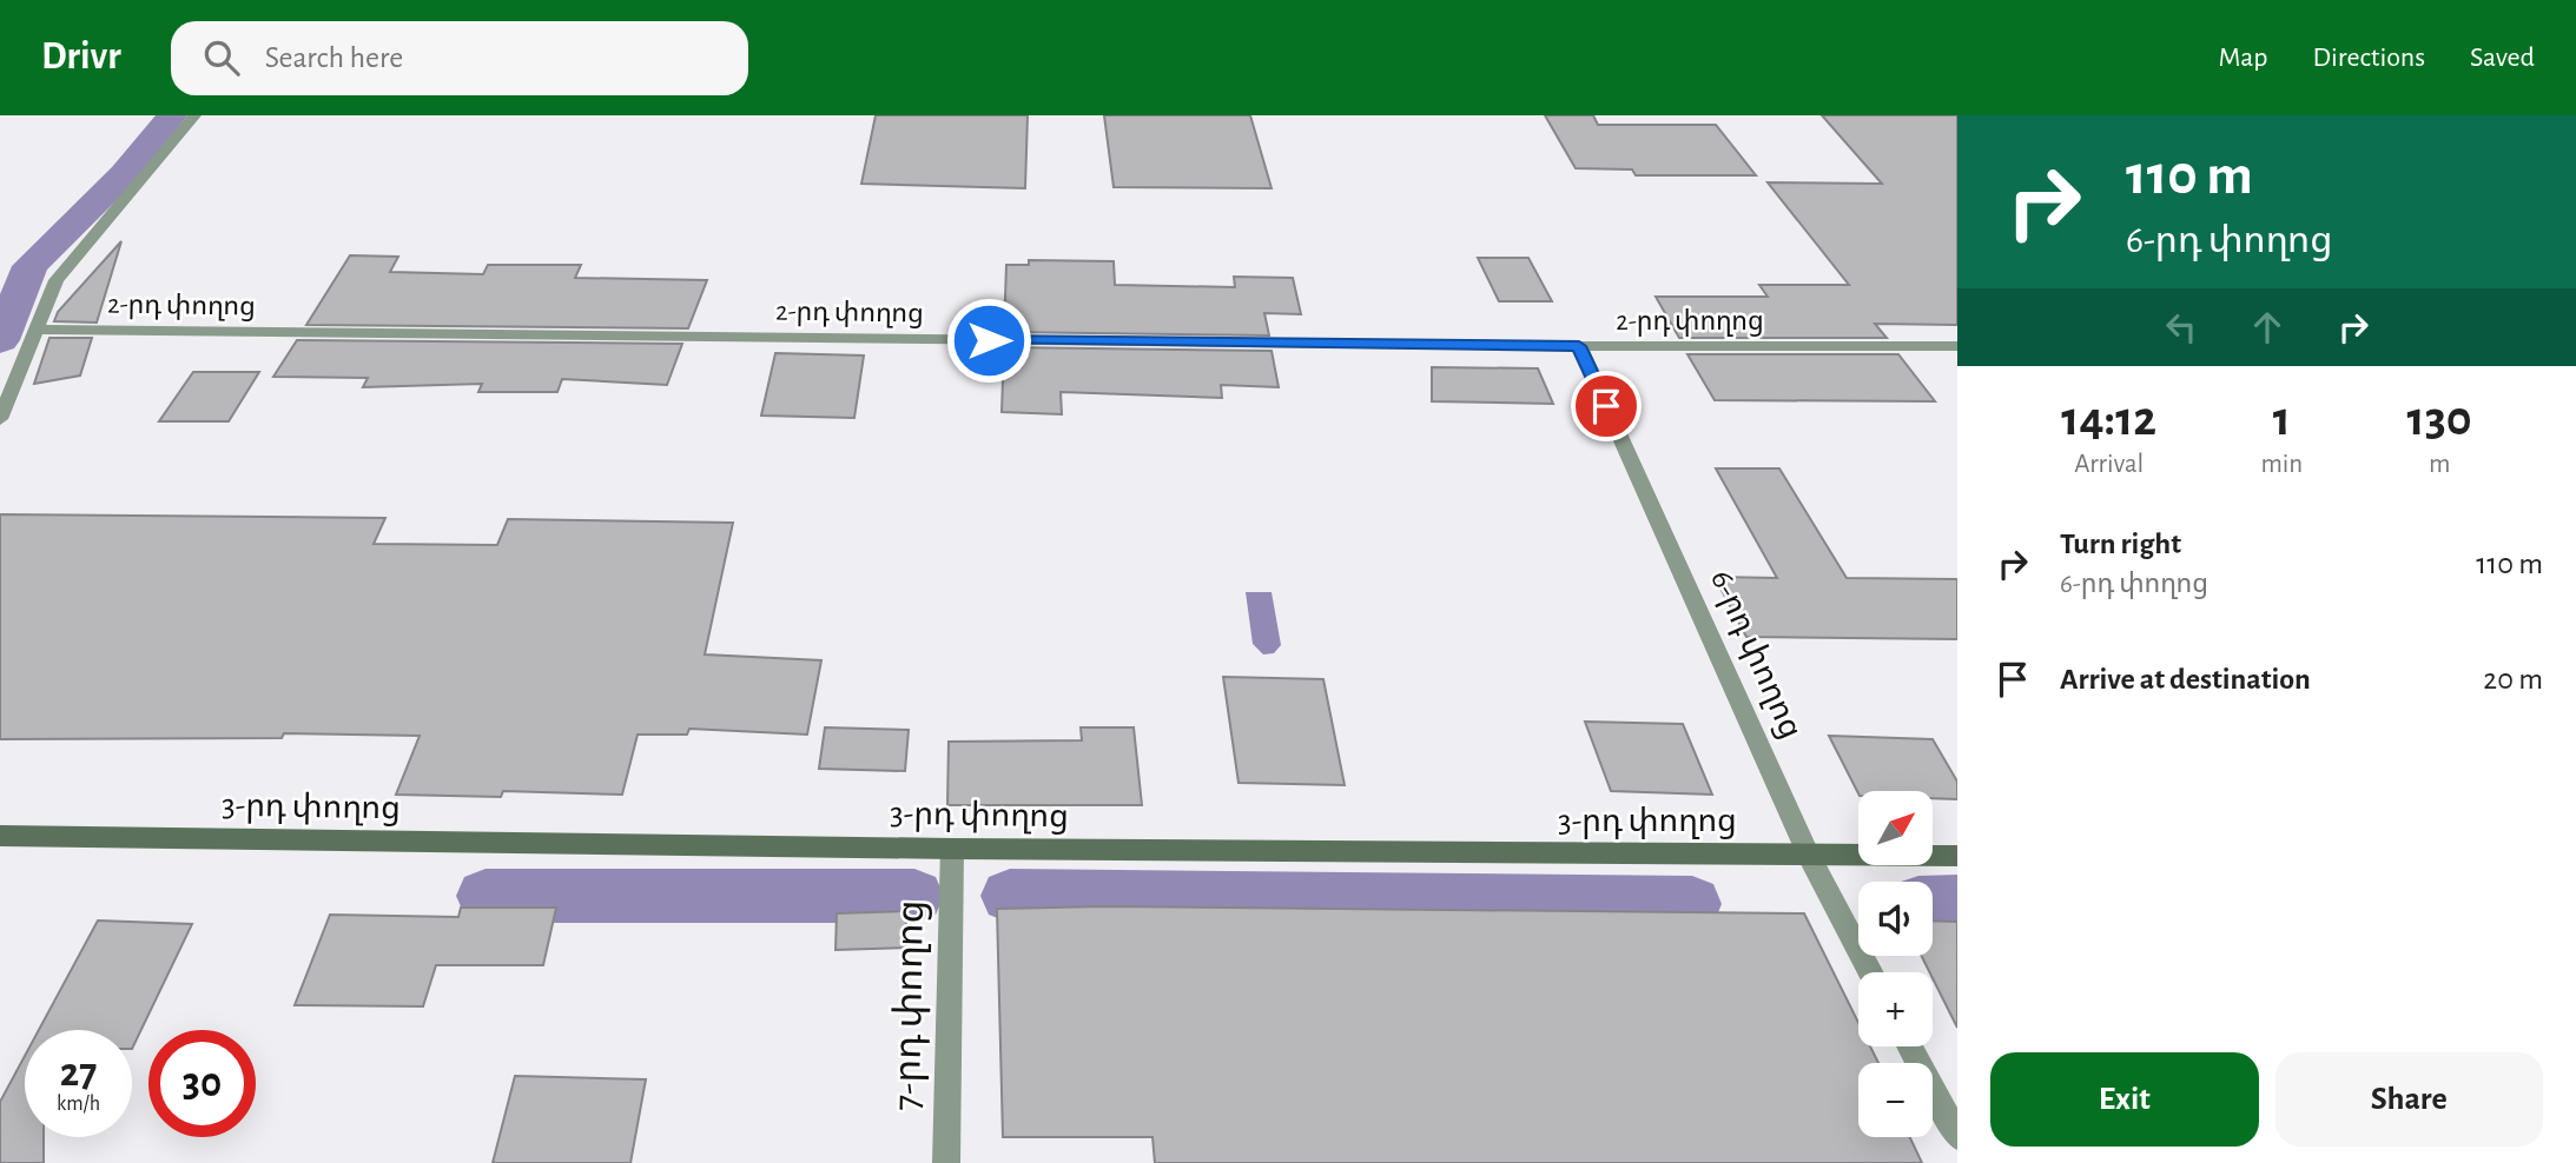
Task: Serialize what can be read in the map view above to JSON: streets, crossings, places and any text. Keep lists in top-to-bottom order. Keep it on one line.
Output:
{"streets":{"main road":["3-րդ փողոց"],"street":["2-րդ փողոց","6-րդ փողոց","7-րդ փողոց"]},"crossings":[["2-րդ փողոց","6-րդ փողոց"],["6-րդ փողոց","3-րդ փողոց"],["3-րդ փողոց","7-րդ փողոց"]],"north":"top right","page":{"header":"Drivr","search":"Search here","nav":["Map","Directions","Saved"],"turn":["110 m","6-րդ փողոց"],"eta":["14:12","Arrival","1","min","130","m"],"list":[{"name":"Turn right","note":"6-րդ փողոց","value":"110 m"},{"name":"Arrive at destination","value":"20 m"}],"map_buttons":["+","−"],"speed":"27 km/h","limit":"30","buttons":["Exit","Share"]}}
